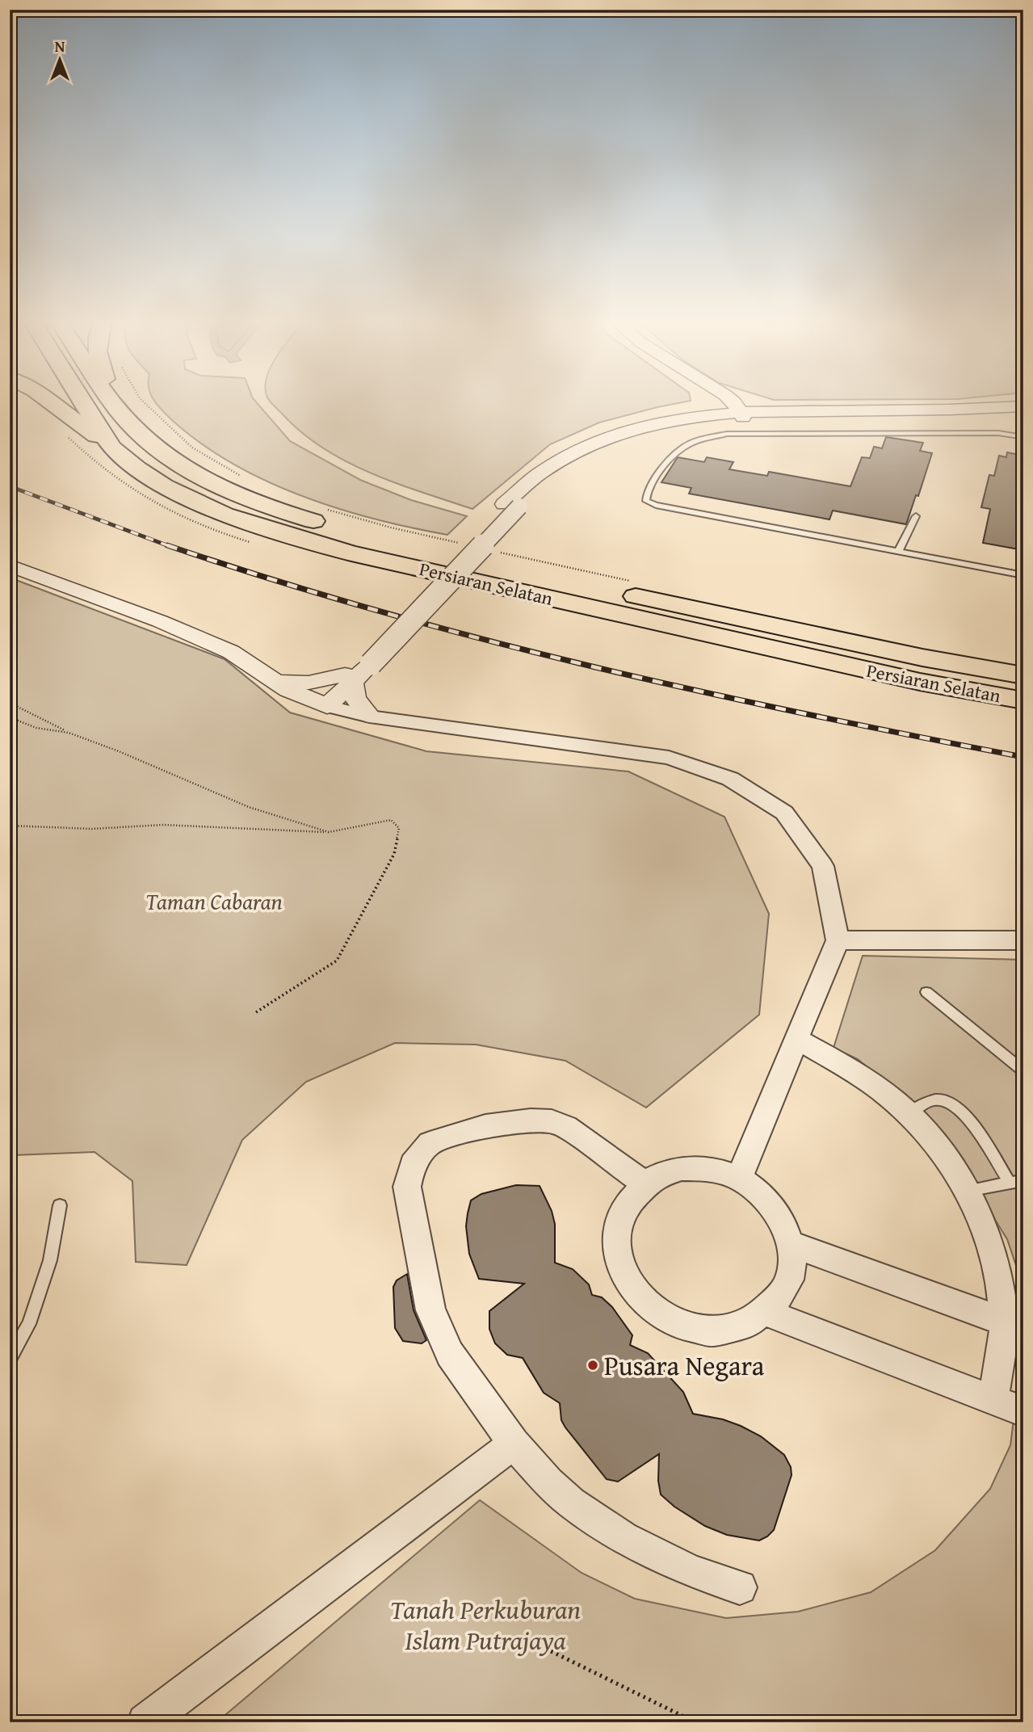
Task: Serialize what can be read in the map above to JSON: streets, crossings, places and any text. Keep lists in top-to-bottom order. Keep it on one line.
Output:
{"streets":{"main road":["Persiaran Selatan"]},"parks":["Taman Cabaran","Tanah Perkuburan Islam Putrajaya"],"places":["Pusara Negara"],"north":"top"}
